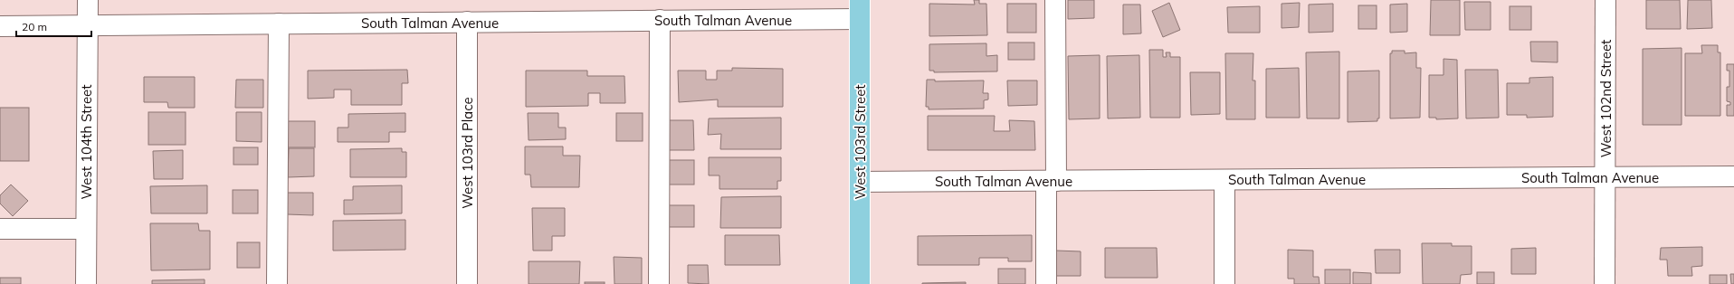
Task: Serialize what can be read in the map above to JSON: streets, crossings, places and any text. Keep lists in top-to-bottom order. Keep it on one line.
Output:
{"streets":{"main road":["West 103rd Street"],"street":["South Talman Avenue","West 102nd Street","West 104th Street","West 103rd Place"]},"crossings":[["South Talman Avenue","West 102nd Street"],["South Talman Avenue","West 104th Street"],["South Talman Avenue","West 103rd Street"],["South Talman Avenue","West 103rd Place"]],"scale_bar":"20 m"}
